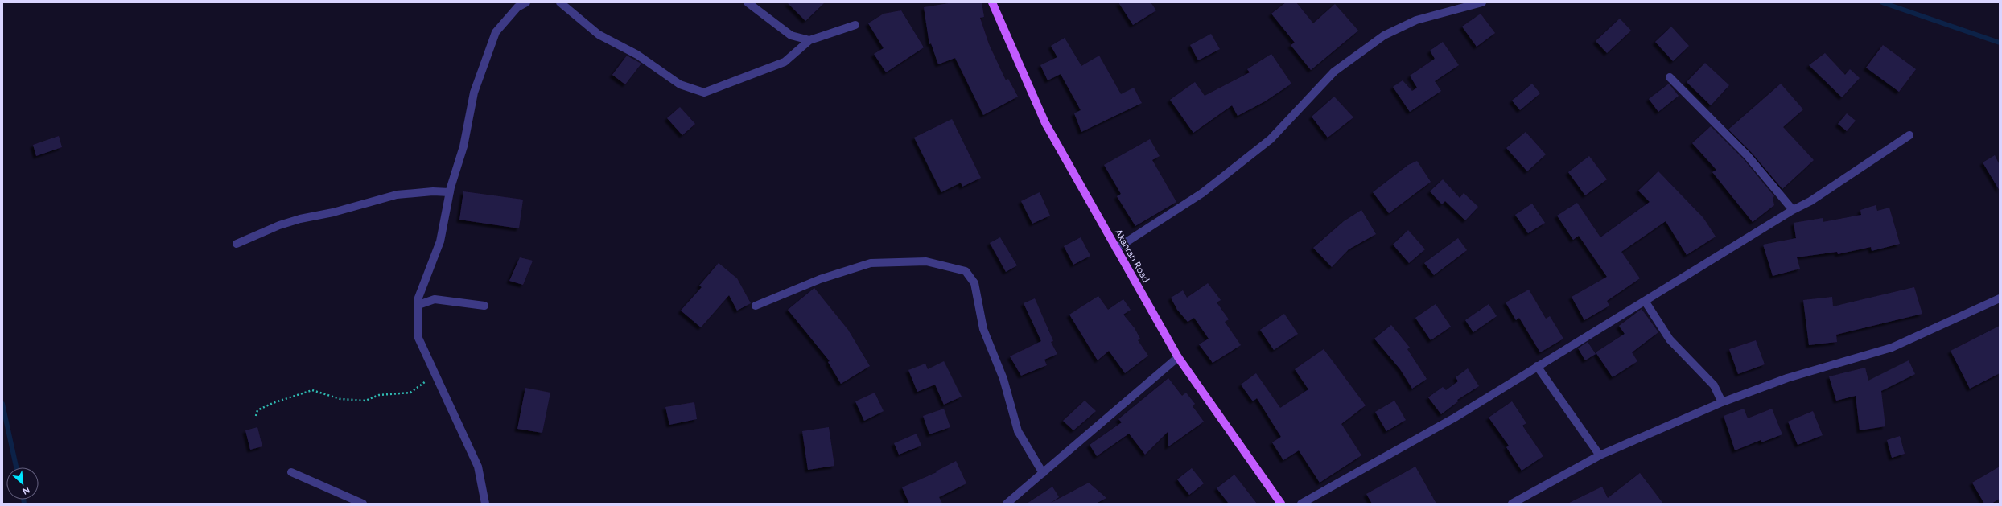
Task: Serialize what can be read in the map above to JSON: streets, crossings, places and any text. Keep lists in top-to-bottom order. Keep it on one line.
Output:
{"streets":{"main road":["Akanran Road"]},"north":"bottom right"}
